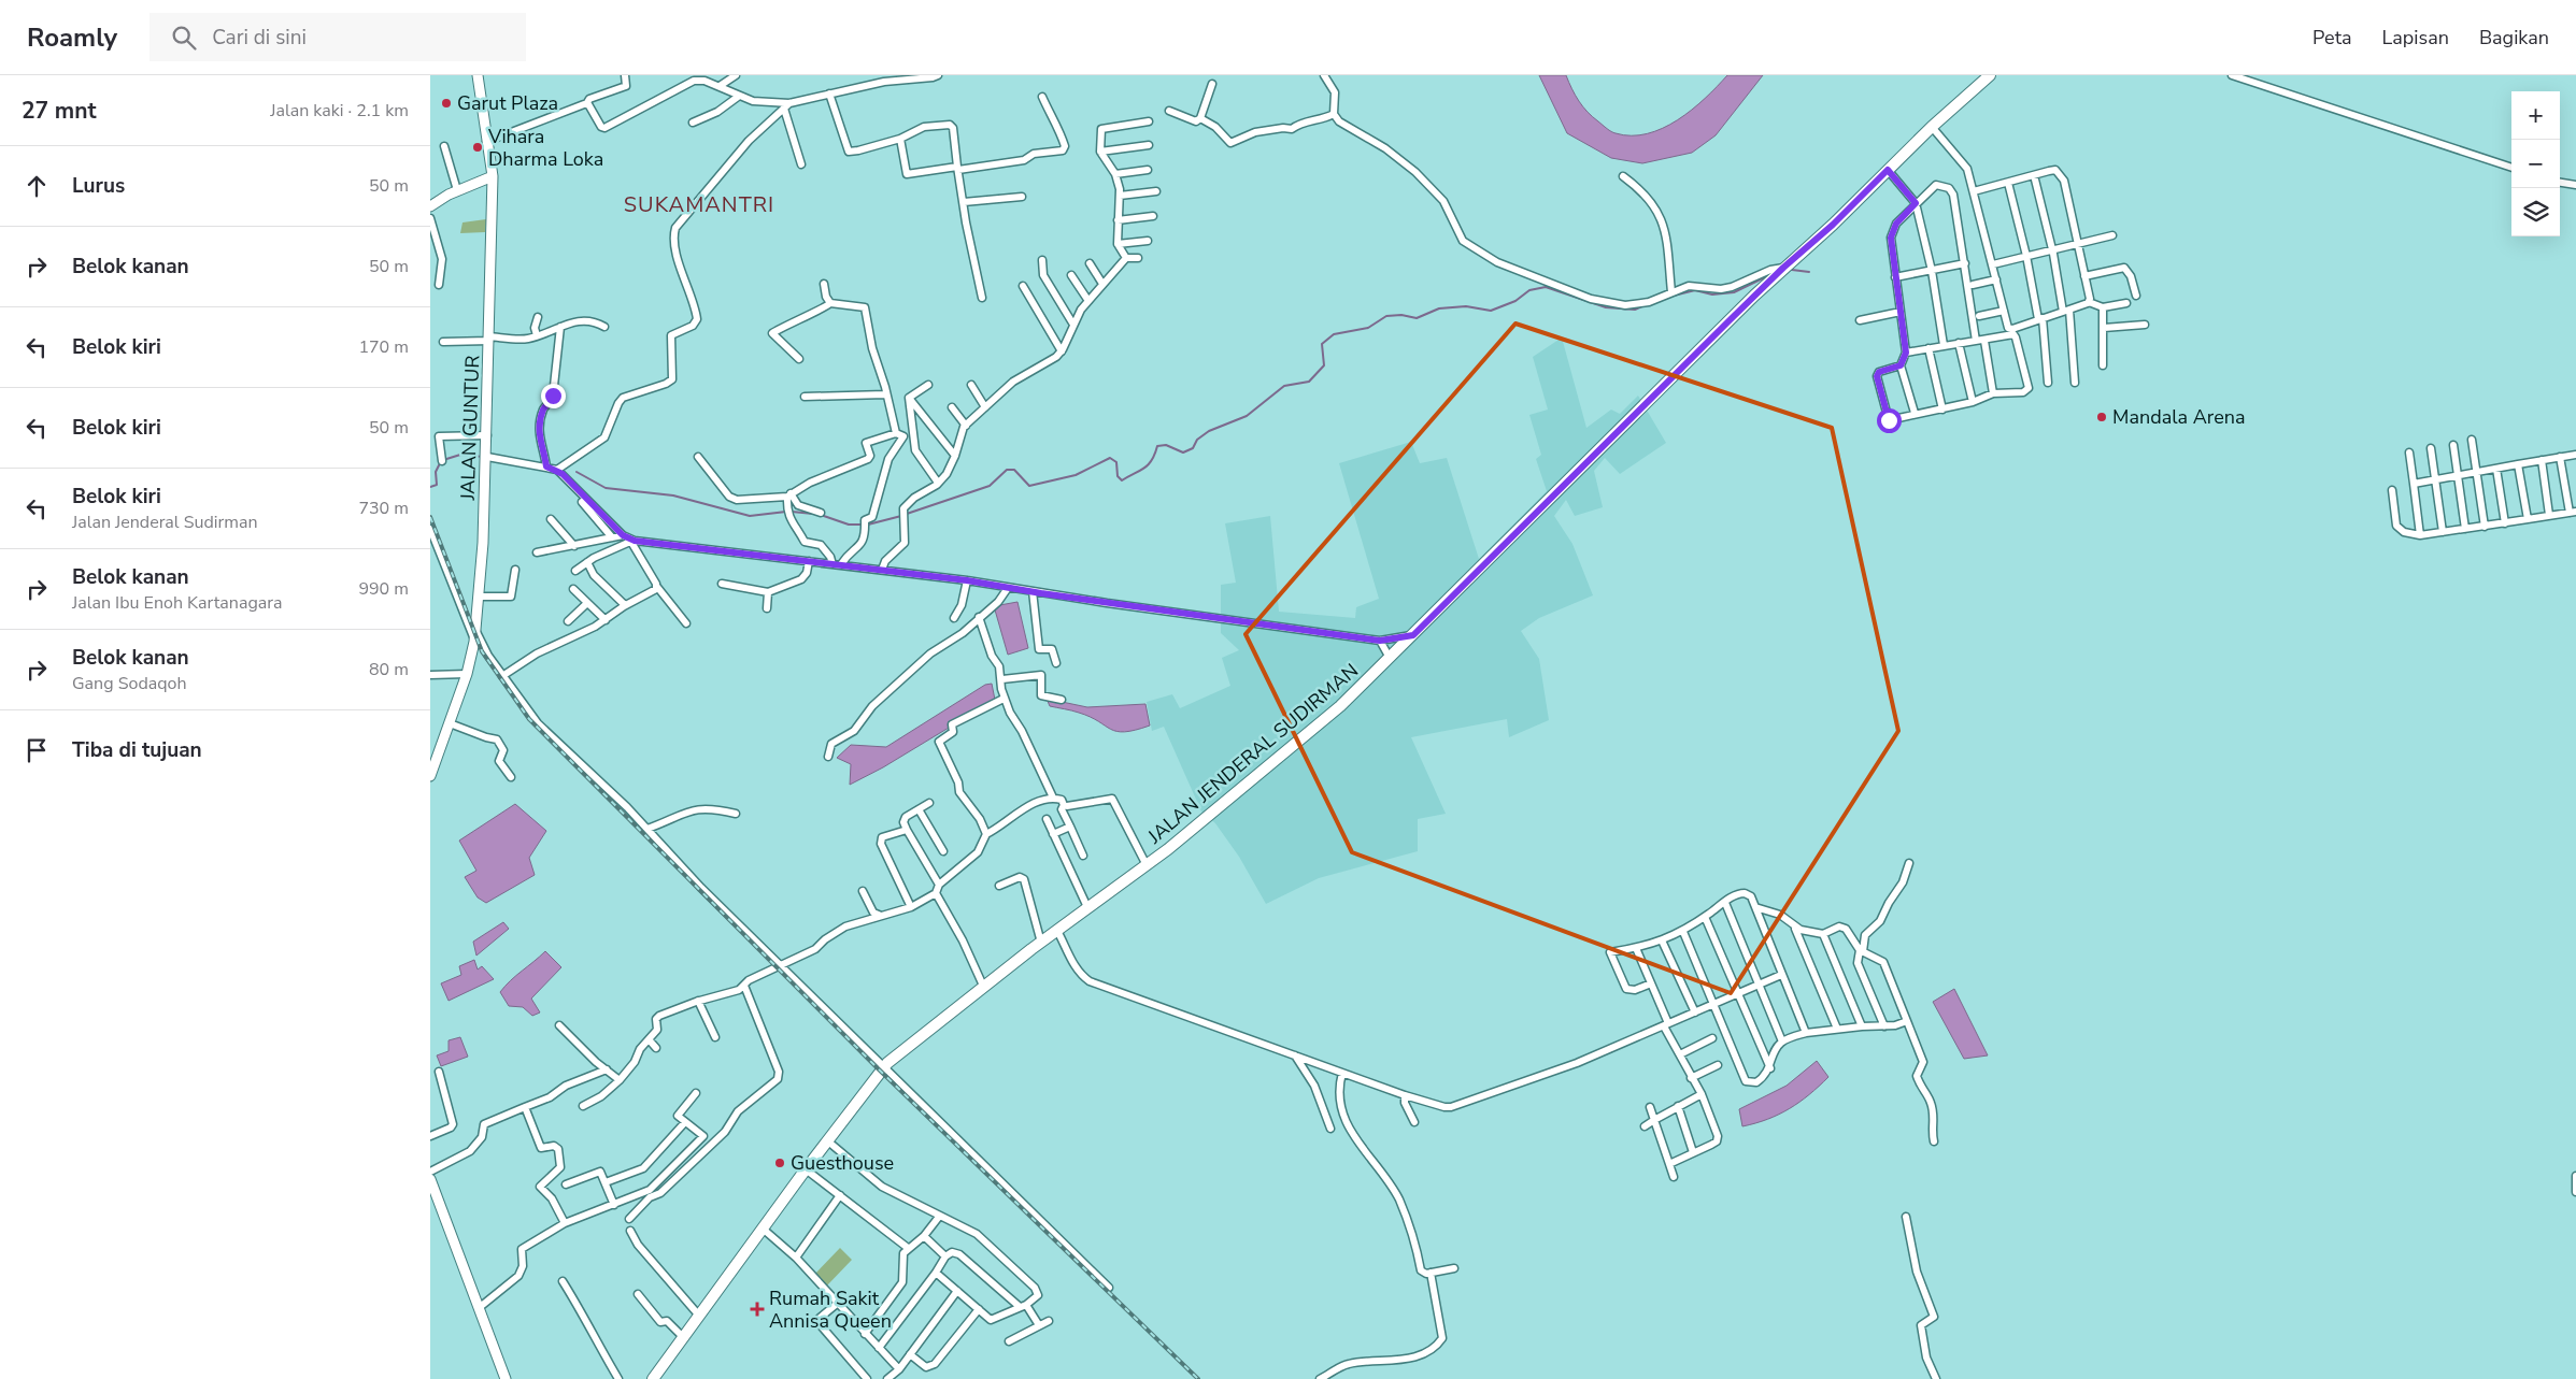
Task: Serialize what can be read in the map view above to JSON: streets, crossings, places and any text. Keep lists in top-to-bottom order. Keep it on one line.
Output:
{"streets":{"main road":["JALAN JENDERAL SUDIRMAN"],"street":["JALAN GUNTUR"]},"districts":["SUKAMANTRI"],"places":{"other":["Garut Plaza","Vihara Dharma Loka","Mandala Arena","Guesthouse"],"health":["Rumah Sakit Annisa Queen"]},"page":{"header":"Roamly","search":"Cari di sini","nav":["Peta","Lapisan","Bagikan"],"heading":["27 mnt","Jalan kaki · 2.1 km"],"map_buttons":["+","−"],"list":[["Lurus","50 m"],["Belok kanan","50 m"],["Belok kiri","170 m"],["Belok kiri","50 m"],["Belok kiri","Jalan Jenderal Sudirman","730 m"],["Belok kanan","Jalan Ibu Enoh Kartanagara","990 m"],["Belok kanan","Gang Sodaqoh","80 m"],"Tiba di tujuan"]}}
